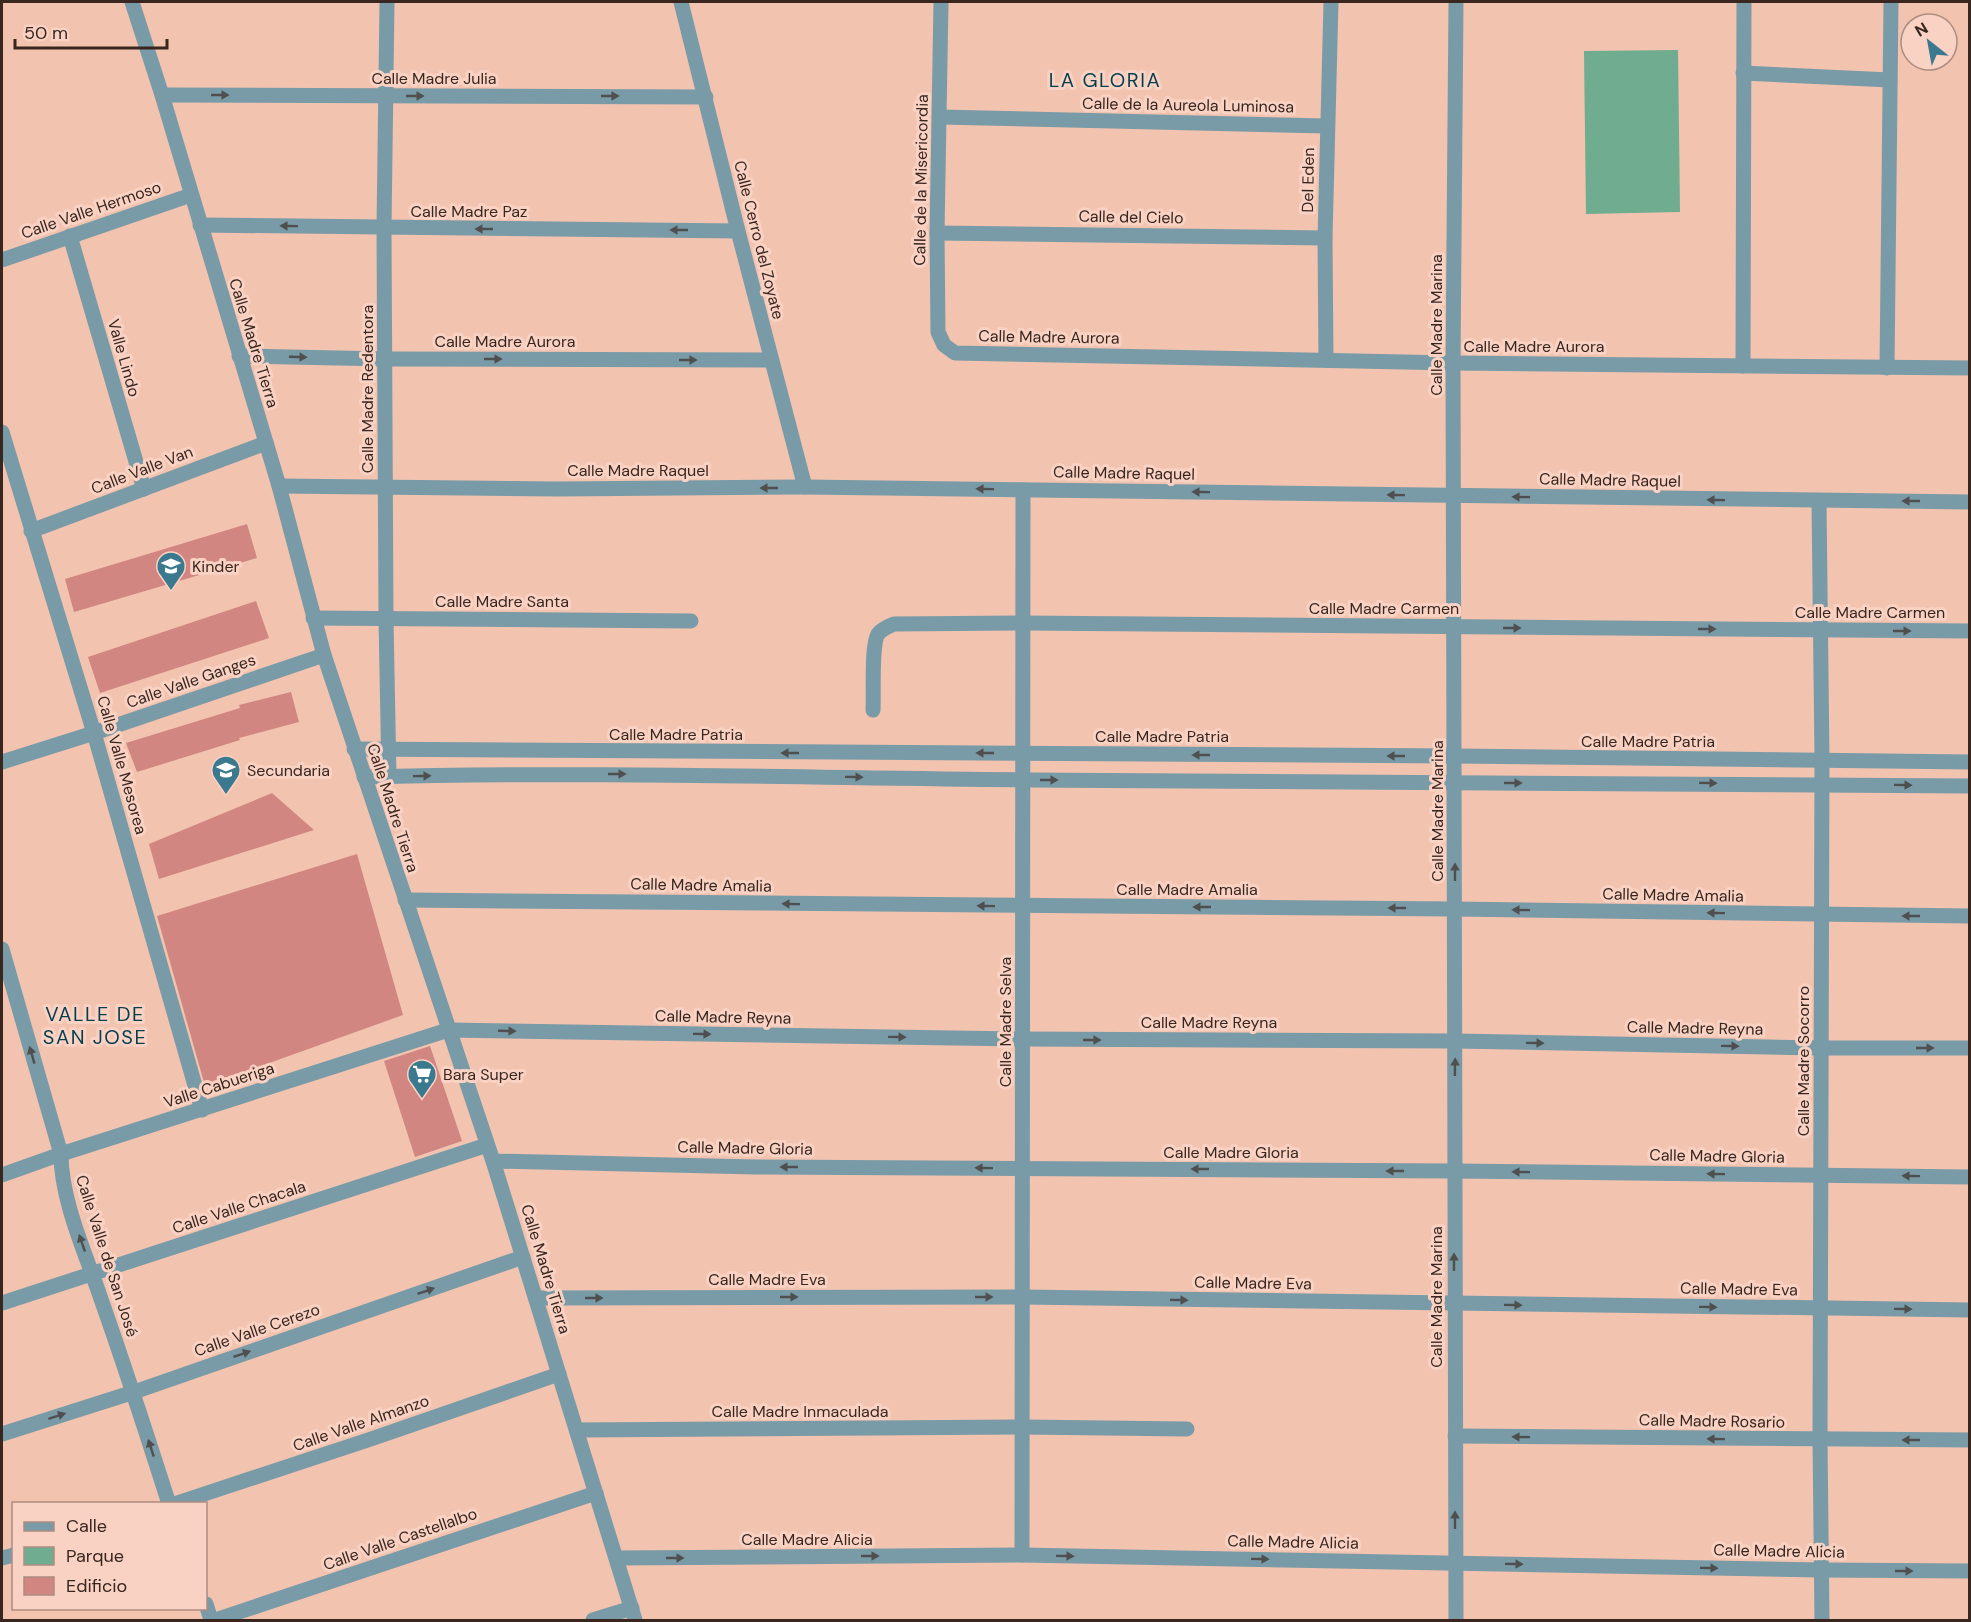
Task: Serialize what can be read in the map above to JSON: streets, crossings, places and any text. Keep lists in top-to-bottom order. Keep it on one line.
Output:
{"streets":{"street":["Calle Madre Julia","Calle de la Aureola Luminosa","Calle de la Misericordia","Del Eden","Calle Valle Hermoso","Calle Madre Paz","Calle del Cielo","Calle Cerro del Zoyate","Calle Madre Marina","Calle Madre Aurora","Calle Madre Tierra","Valle Lindo","Calle Madre Redentora","Calle Valle Van","Calle Madre Raquel","Calle Madre Santa","Calle Madre Carmen","Calle Valle Ganges","Calle Madre Patria","Calle Valle Mesorea","Calle Madre Amalia","Calle Madre Reyna","Calle Madre Selva","Calle Madre Socorro","Valle Cabueriga","Calle Madre Gloria","Calle Valle Chacala","Calle Valle de San José","Calle Madre Eva","Calle Valle Cerezo","Calle Madre Inmaculada","Calle Madre Rosario","Calle Valle Almanzo","Calle Valle Castellalbo","Calle Madre Alicia"]},"crossings":[["Calle Madre Julia","Calle Cerro del Zoyate"],["Calle Madre Julia","Calle Madre Tierra"],["Calle Madre Julia","Calle Madre Redentora"],["Calle de la Aureola Luminosa","Calle de la Misericordia"],["Calle de la Aureola Luminosa","Del Eden"],["Calle de la Misericordia","Calle del Cielo"],["Calle de la Misericordia","Calle Madre Aurora"],["Del Eden","Calle del Cielo"],["Del Eden","Calle Madre Aurora"],["Calle Valle Hermoso","Calle Madre Tierra"],["Calle Valle Hermoso","Valle Lindo"],["Calle Madre Paz","Calle Cerro del Zoyate"],["Calle Madre Paz","Calle Madre Tierra"],["Calle Madre Paz","Calle Madre Redentora"],["Calle Cerro del Zoyate","Calle Madre Aurora"],["Calle Cerro del Zoyate","Calle Madre Raquel"],["Calle Madre Marina","Calle Madre Aurora"],["Calle Madre Marina","Calle Madre Raquel"],["Calle Madre Marina","Calle Madre Carmen"],["Calle Madre Marina","Calle Madre Patria"],["Calle Madre Marina","Calle Madre Amalia"],["Calle Madre Marina","Calle Madre Reyna"],["Calle Madre Marina","Calle Madre Gloria"],["Calle Madre Marina","Calle Madre Eva"],["Calle Madre Marina","Calle Madre Rosario"],["Calle Madre Marina","Calle Madre Alicia"],["Calle Madre Aurora","Calle Madre Tierra"],["Calle Madre Aurora","Calle Madre Redentora"],["Calle Madre Tierra","Calle Valle Van"],["Calle Madre Tierra","Calle Madre Raquel"],["Calle Madre Tierra","Calle Madre Santa"],["Calle Madre Tierra","Calle Valle Ganges"],["Calle Madre Tierra","Calle Madre Patria"],["Calle Madre Tierra","Calle Madre Amalia"],["Calle Madre Tierra","Calle Madre Reyna"],["Calle Madre Tierra","Valle Cabueriga"],["Calle Madre Tierra","Calle Madre Gloria"],["Calle Madre Tierra","Calle Valle Chacala"],["Calle Madre Tierra","Calle Madre Eva"],["Calle Madre Tierra","Calle Valle Cerezo"],["Calle Madre Tierra","Calle Madre Inmaculada"],["Calle Madre Tierra","Calle Valle Almanzo"],["Calle Madre Tierra","Calle Valle Castellalbo"],["Calle Madre Tierra","Calle Madre Alicia"],["Valle Lindo","Calle Valle Van"],["Calle Madre Redentora","Calle Madre Raquel"],["Calle Madre Redentora","Calle Madre Santa"],["Calle Madre Redentora","Calle Madre Patria"],["Calle Valle Van","Calle Valle Mesorea"],["Calle Madre Raquel","Calle Madre Selva"],["Calle Madre Raquel","Calle Madre Socorro"],["Calle Madre Carmen","Calle Madre Selva"],["Calle Madre Carmen","Calle Madre Socorro"],["Calle Valle Ganges","Calle Valle Mesorea"],["Calle Madre Patria","Calle Madre Selva"],["Calle Madre Patria","Calle Madre Socorro"],["Calle Valle Mesorea","Valle Cabueriga"],["Calle Madre Amalia","Calle Madre Selva"],["Calle Madre Amalia","Calle Madre Socorro"],["Calle Madre Reyna","Calle Madre Selva"],["Calle Madre Reyna","Calle Madre Socorro"],["Calle Madre Reyna","Valle Cabueriga"],["Calle Madre Selva","Calle Madre Gloria"],["Calle Madre Selva","Calle Madre Eva"],["Calle Madre Selva","Calle Madre Inmaculada"],["Calle Madre Selva","Calle Madre Alicia"],["Calle Madre Socorro","Calle Madre Gloria"],["Calle Madre Socorro","Calle Madre Eva"],["Calle Madre Socorro","Calle Madre Rosario"],["Calle Madre Socorro","Calle Madre Alicia"],["Valle Cabueriga","Calle Valle de San José"],["Calle Valle Chacala","Calle Valle de San José"],["Calle Valle de San José","Calle Valle Cerezo"]],"one_way":["Calle Madre Julia","Calle Madre Paz","Calle Madre Raquel","Calle Madre Carmen","Calle Madre Reyna","Calle Madre Gloria","Calle Valle de San José","Calle Madre Eva","Calle Valle Cerezo","Calle Madre Rosario","Calle Madre Alicia"],"districts":["LA GLORIA","VALLE DE SAN JOSE"],"places":{"school or university":["Kinder","Secundaria"],"supermarket":["Bara Super"]},"legend":["Calle","Parque","Edificio"],"scale_bar":"50 m","north":"top left"}
